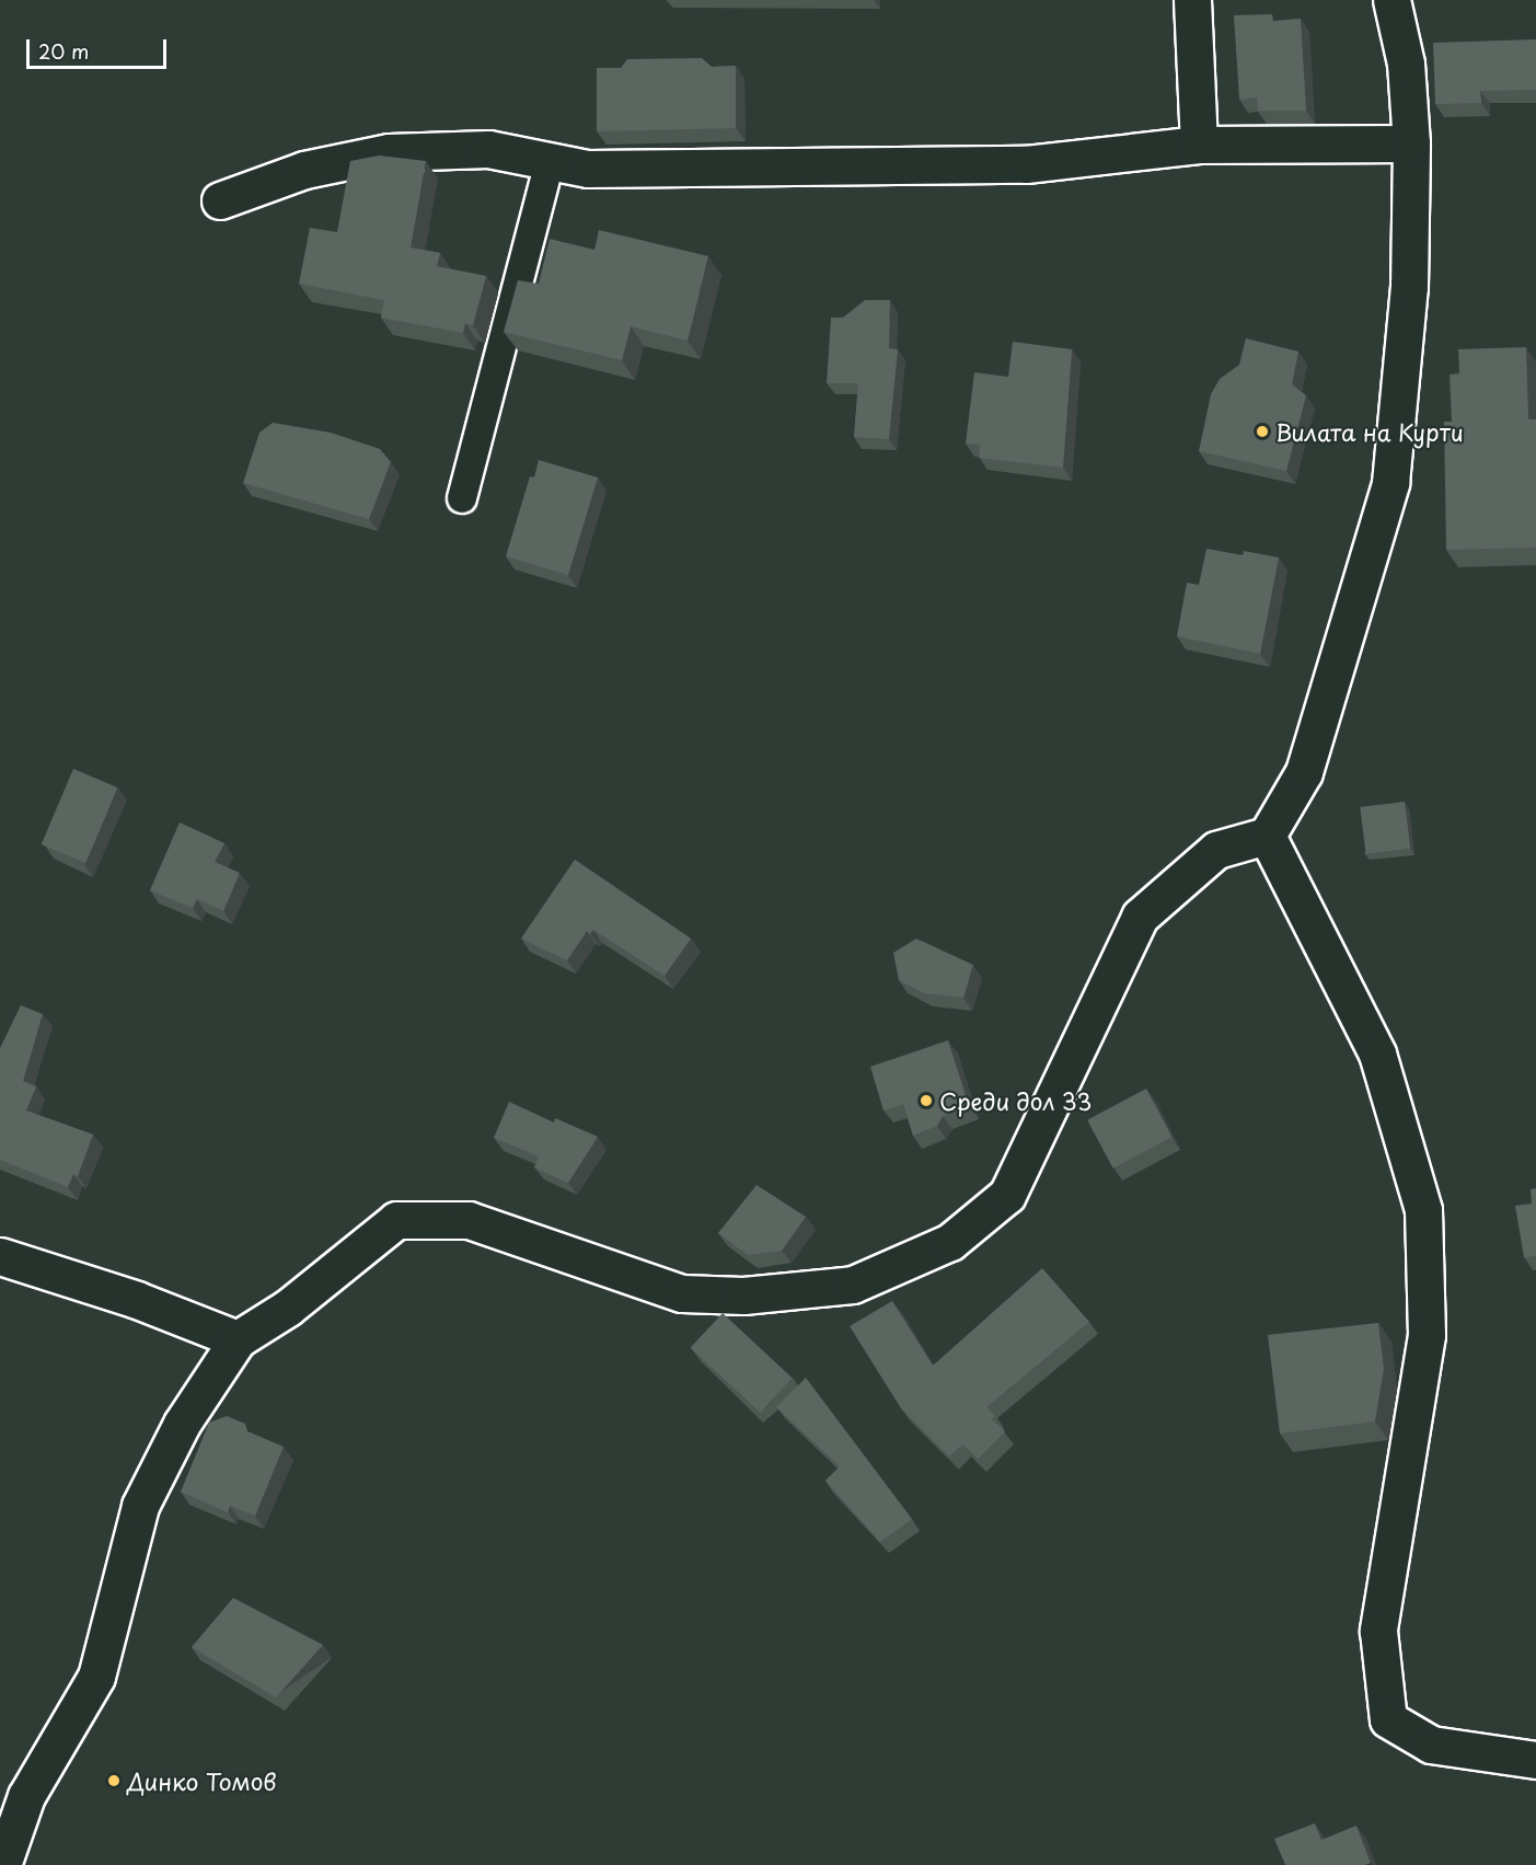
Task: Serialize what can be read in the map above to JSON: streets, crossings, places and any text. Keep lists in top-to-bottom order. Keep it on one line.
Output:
{"places":["Вилата на Курти","Среди дол 33","Динко Томов"],"scale_bar":"20 m"}
